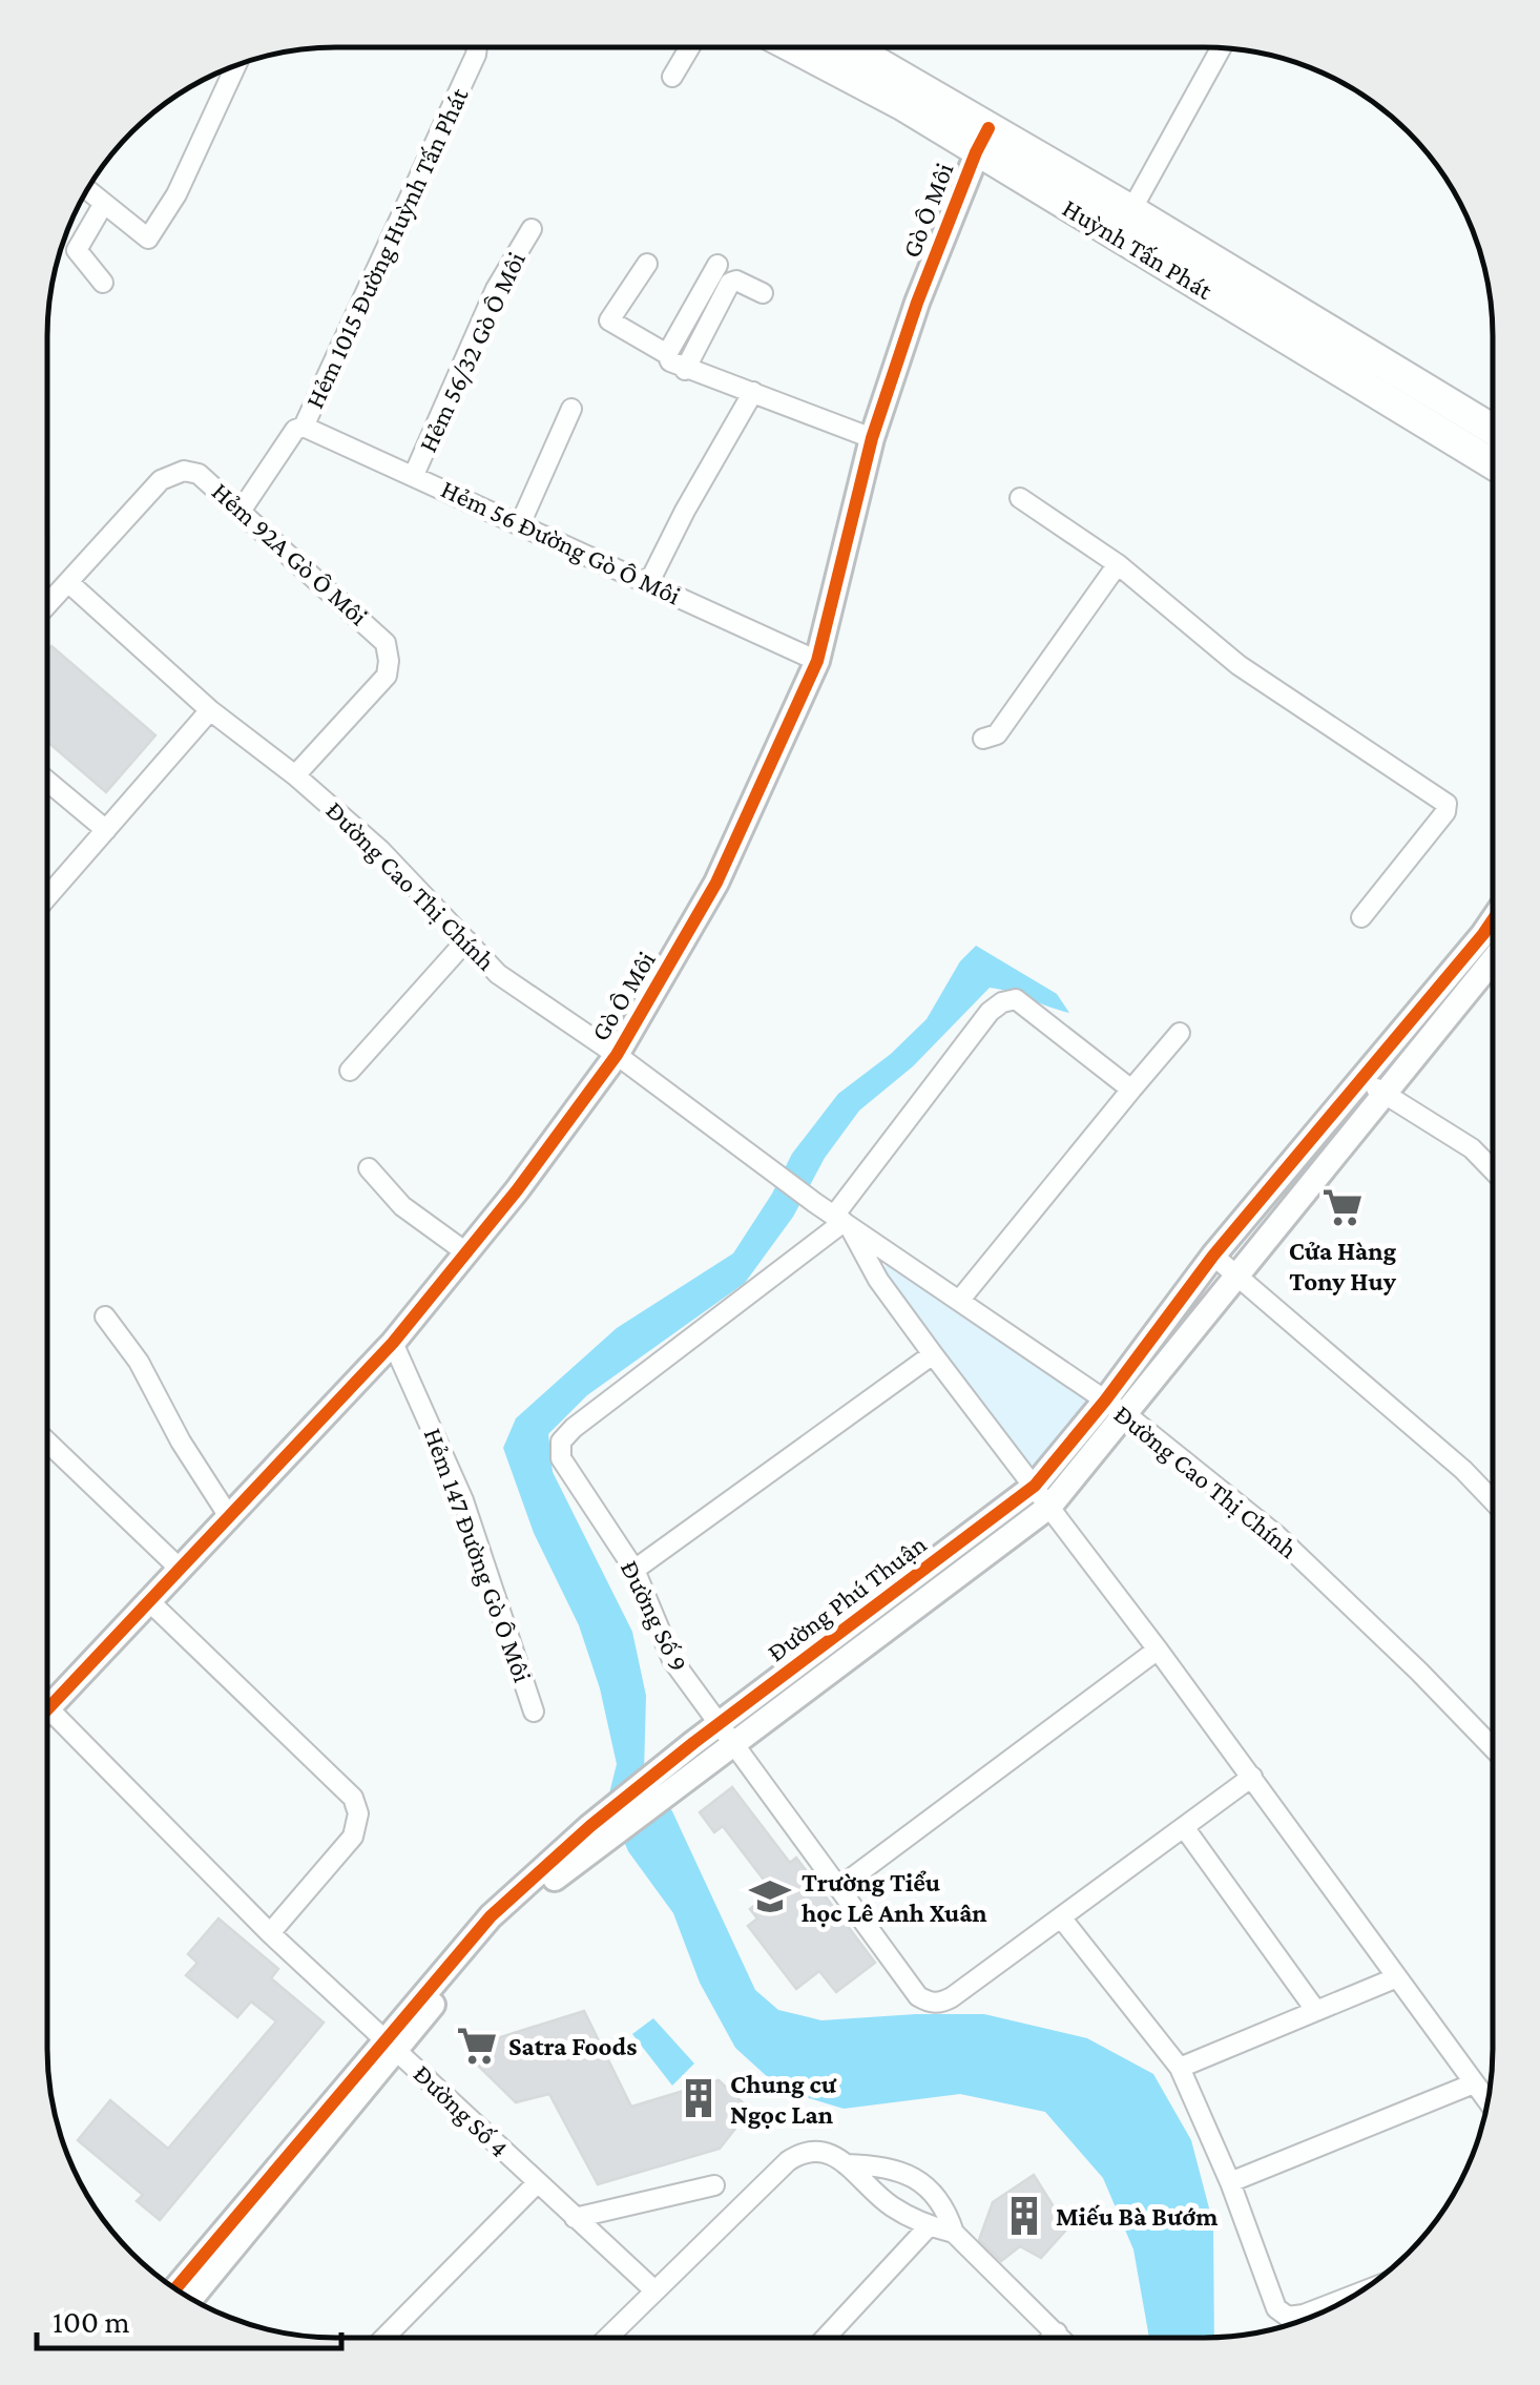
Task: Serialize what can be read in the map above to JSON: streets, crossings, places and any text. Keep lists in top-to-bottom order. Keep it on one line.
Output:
{"streets":{"main road":["Huỳnh Tấn Phát"],"street":["Gò Ô Môi","Hẻm 1015 Đường Huỳnh Tấn Phát","Hẻm 56/32 Gò Ô Môi","Hẻm 56 Đường Gò Ô Môi","Hẻm 92A Gò Ô Môi","Đường Cao Thị Chính","Hẻm 147 Đường Gò Ô Môi","Đường Phú Thuận","Đường Số 9","Đường Số 4"]},"crossings":[["Gò Ô Môi","Huỳnh Tấn Phát"],["Gò Ô Môi","Hẻm 56 Đường Gò Ô Môi"],["Gò Ô Môi","Đường Cao Thị Chính"],["Gò Ô Môi","Hẻm 147 Đường Gò Ô Môi"],["Gò Ô Môi","Đường Số 4"],["Hẻm 1015 Đường Huỳnh Tấn Phát","Hẻm 56 Đường Gò Ô Môi"],["Hẻm 1015 Đường Huỳnh Tấn Phát","Hẻm 92A Gò Ô Môi"],["Hẻm 56/32 Gò Ô Môi","Hẻm 56 Đường Gò Ô Môi"],["Hẻm 92A Gò Ô Môi","Đường Cao Thị Chính"],["Đường Cao Thị Chính","Đường Phú Thuận"],["Đường Cao Thị Chính","Đường Số 9"],["Đường Phú Thuận","Đường Số 9"],["Đường Phú Thuận","Đường Số 4"]],"places":{"supermarket":["Cửa Hàng Tony Huy","Satra Foods"],"school or university":["Trường Tiểu học Lê Anh Xuân"],"building":["Chung cư Ngọc Lan","Miếu Bà Bướm"]},"scale_bar":"100 m"}
